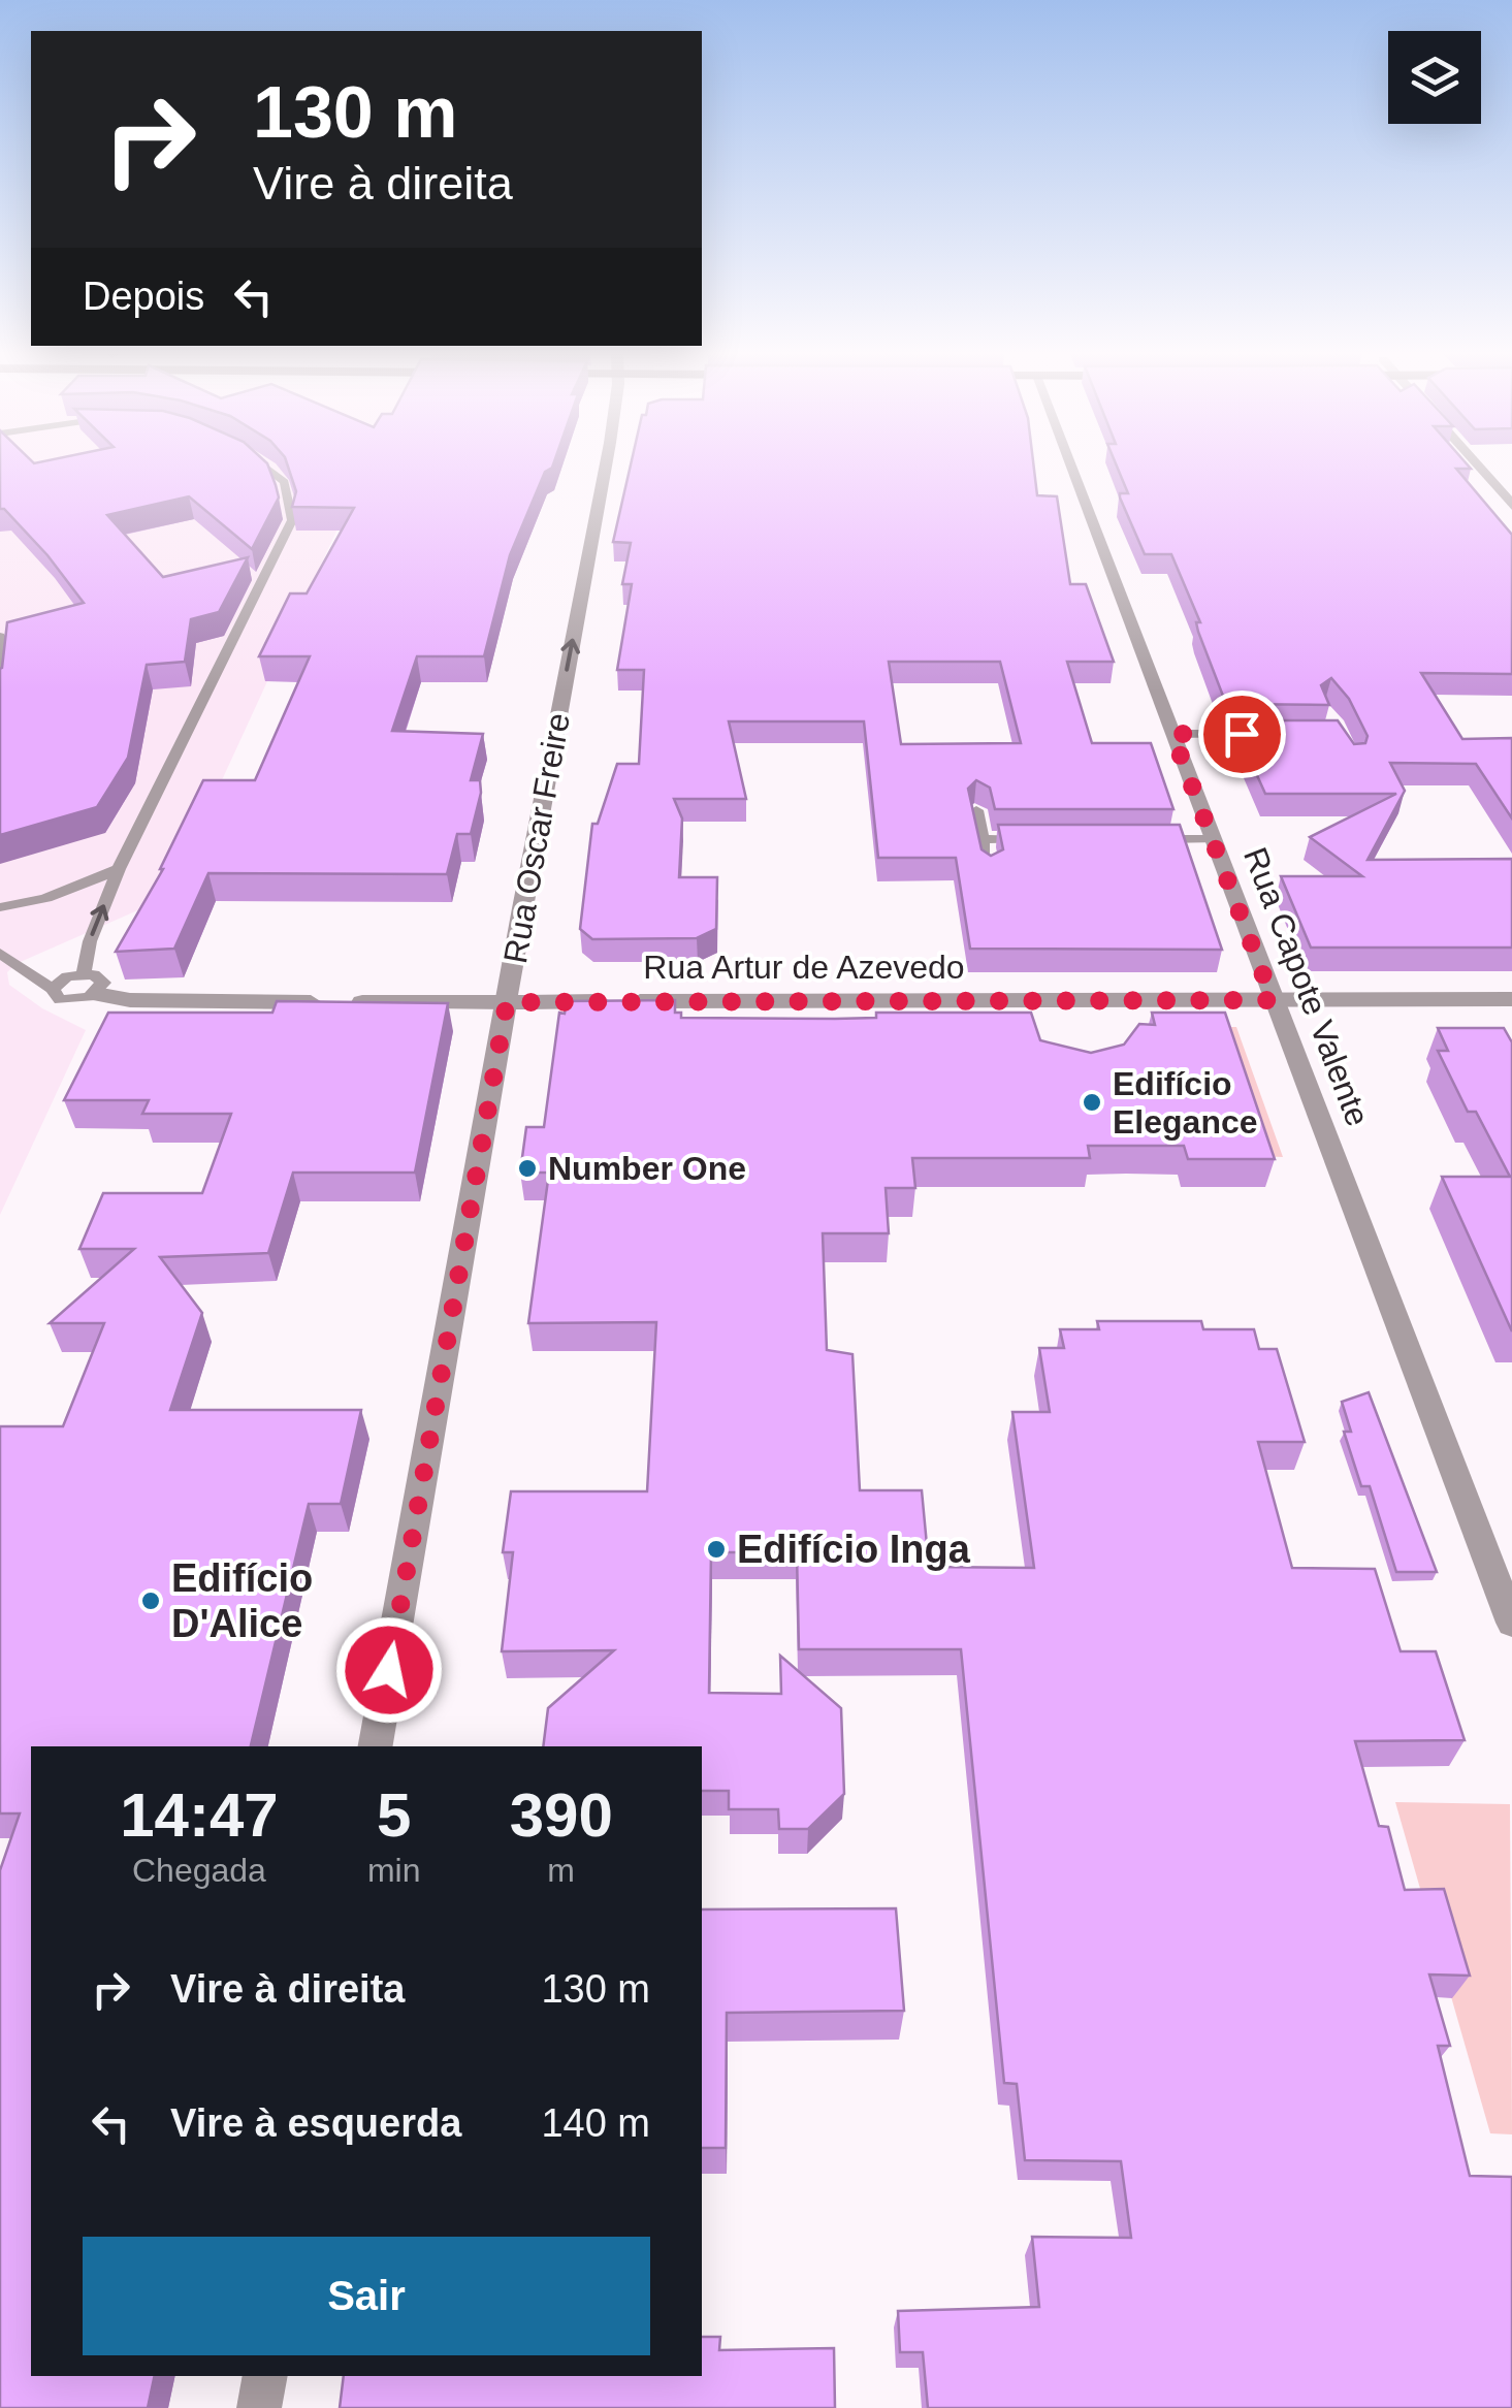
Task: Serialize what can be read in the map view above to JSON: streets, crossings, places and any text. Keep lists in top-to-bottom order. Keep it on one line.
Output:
{"streets":{"street":["Rua Oscar Freire","Rua Artur de Azevedo","Rua Capote Valente"]},"crossings":[["Rua Oscar Freire","Rua Artur de Azevedo"],["Rua Artur de Azevedo","Rua Capote Valente"]],"one_way":["Rua Oscar Freire"],"places":["Edifício Elegance","Number One","Edifício Inga","Edifício D'Alice"],"page":{"turn":["130 m","Vire à direita"],"then":"Depois","eta":["14:47","Chegada","5","min","390","m"],"list":[{"name":"Vire à direita","value":"130 m"},{"name":"Vire à esquerda","value":"140 m"}],"buttons":"Sair"}}
